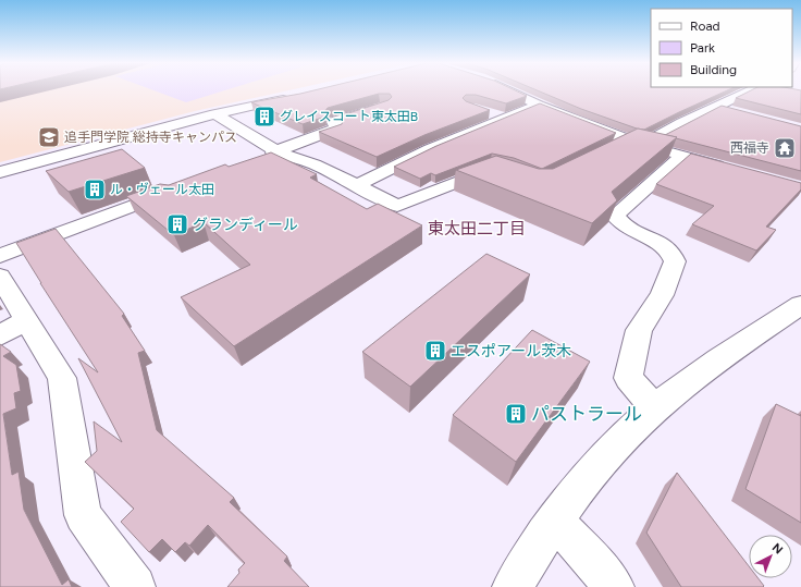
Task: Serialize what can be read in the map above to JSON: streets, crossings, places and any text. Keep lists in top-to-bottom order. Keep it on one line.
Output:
{"districts":["東太田二丁目"],"places":{"building":["グレイスコート東太田B","ル・ヴェール太田","グランディール","エスポアール茨木","パストラール"],"school or university":["追手門学院 総持寺キャンパス"],"temple":["西福寺"]},"legend":["Road","Park","Building"],"north":"top right"}
